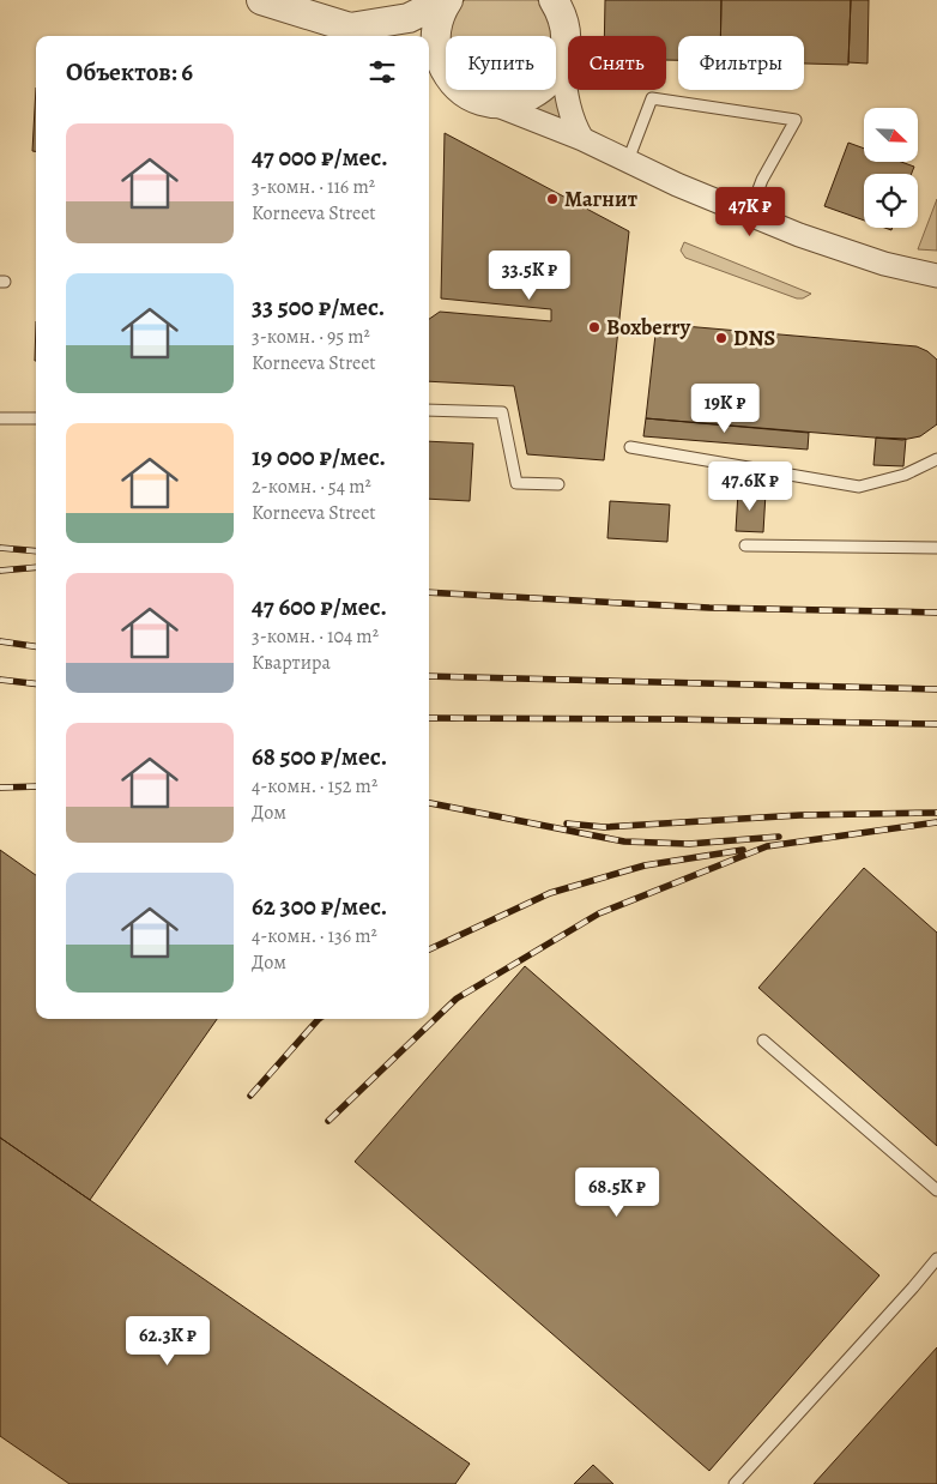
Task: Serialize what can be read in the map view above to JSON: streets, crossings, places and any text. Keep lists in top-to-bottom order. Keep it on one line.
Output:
{"places":["Магнит","Boxberry","DNS"],"north":"bottom right","page":{"chip":["Купить","Снять","Фильтры"],"heading":"Объектов: 6","list":[{"name":"47 000 ₽/мес.","note":"3-комн. · 116 m² · Korneeva Street"},{"name":"33 500 ₽/мес.","note":"3-комн. · 95 m² · Korneeva Street"},{"name":"19 000 ₽/мес.","note":"2-комн. · 54 m² · Korneeva Street"},{"name":"47 600 ₽/мес.","note":"3-комн. · 104 m² · Квартира"},{"name":"68 500 ₽/мес.","note":"4-комн. · 152 m² · Дом"},{"name":"62 300 ₽/мес.","note":"4-комн. · 136 m² · Дом"}],"price":["47K ₽","33.5K ₽","19K ₽","47.6K ₽","68.5K ₽","62.3K ₽"]}}
